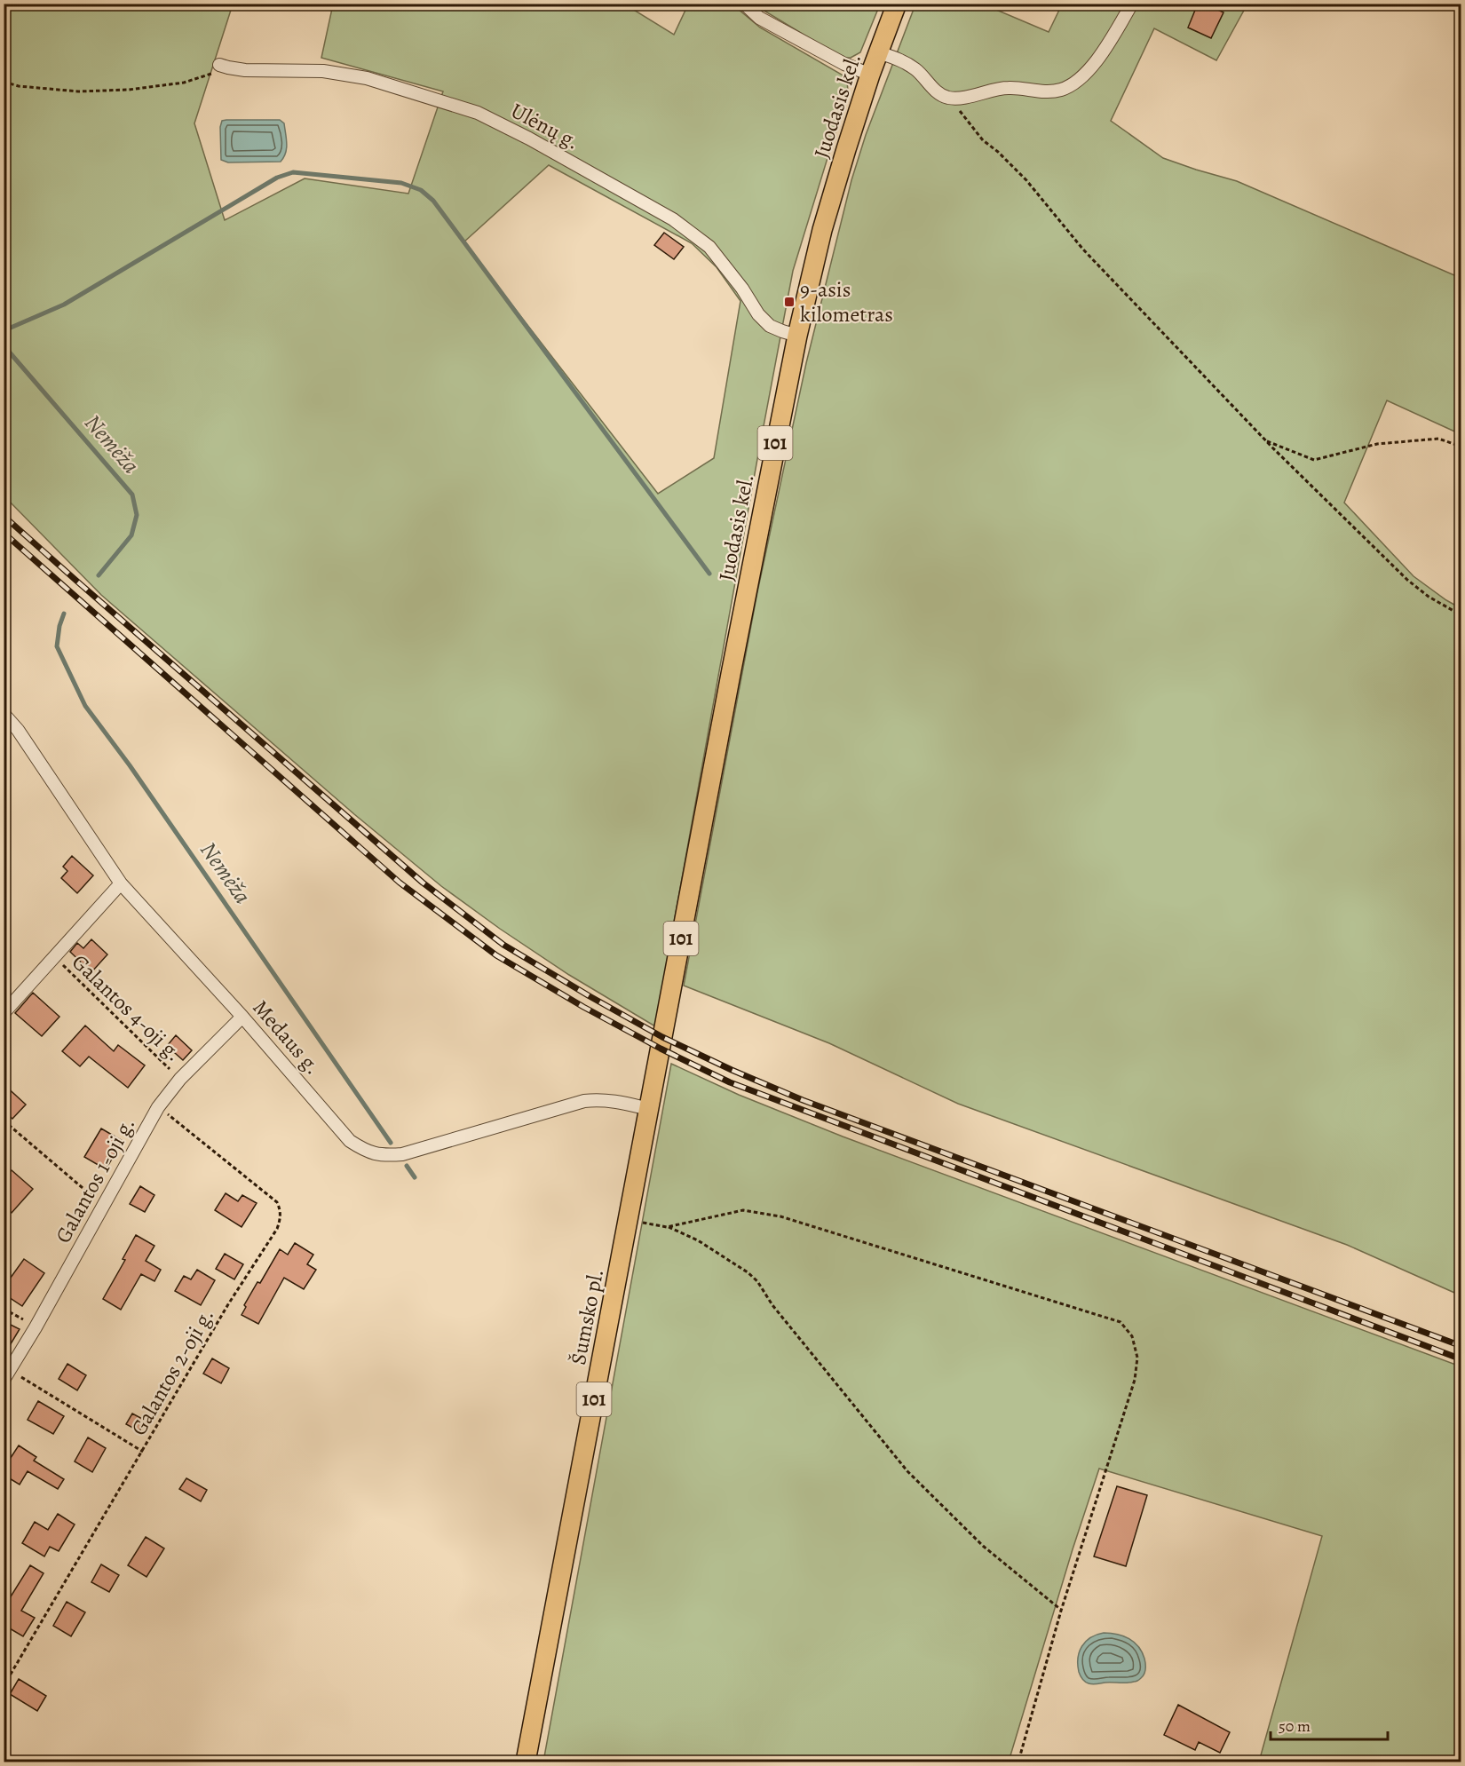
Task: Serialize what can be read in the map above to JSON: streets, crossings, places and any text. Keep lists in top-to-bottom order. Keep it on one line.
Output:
{"streets":{"main road":["Juodasis kel.","101","Šumsko pl."],"street":["Ulėnų g.","Medaus g.","Galantos 1-oji g."],"path":["Galantos 4-oji g.","Galantos 2-oji g."]},"crossings":[["Juodasis kel.","Ulėnų g."],["Juodasis kel.","Šumsko pl."],["Galantos 4-oji g.","Galantos 1-oji g."],["Medaus g.","Galantos 1-oji g."],["Medaus g.","Šumsko pl."],["Galantos 1-oji g.","Galantos 2-oji g."]],"water":["Nemėža"],"places":{"transit":["9-asis kilometras"]},"scale_bar":"50 m"}
